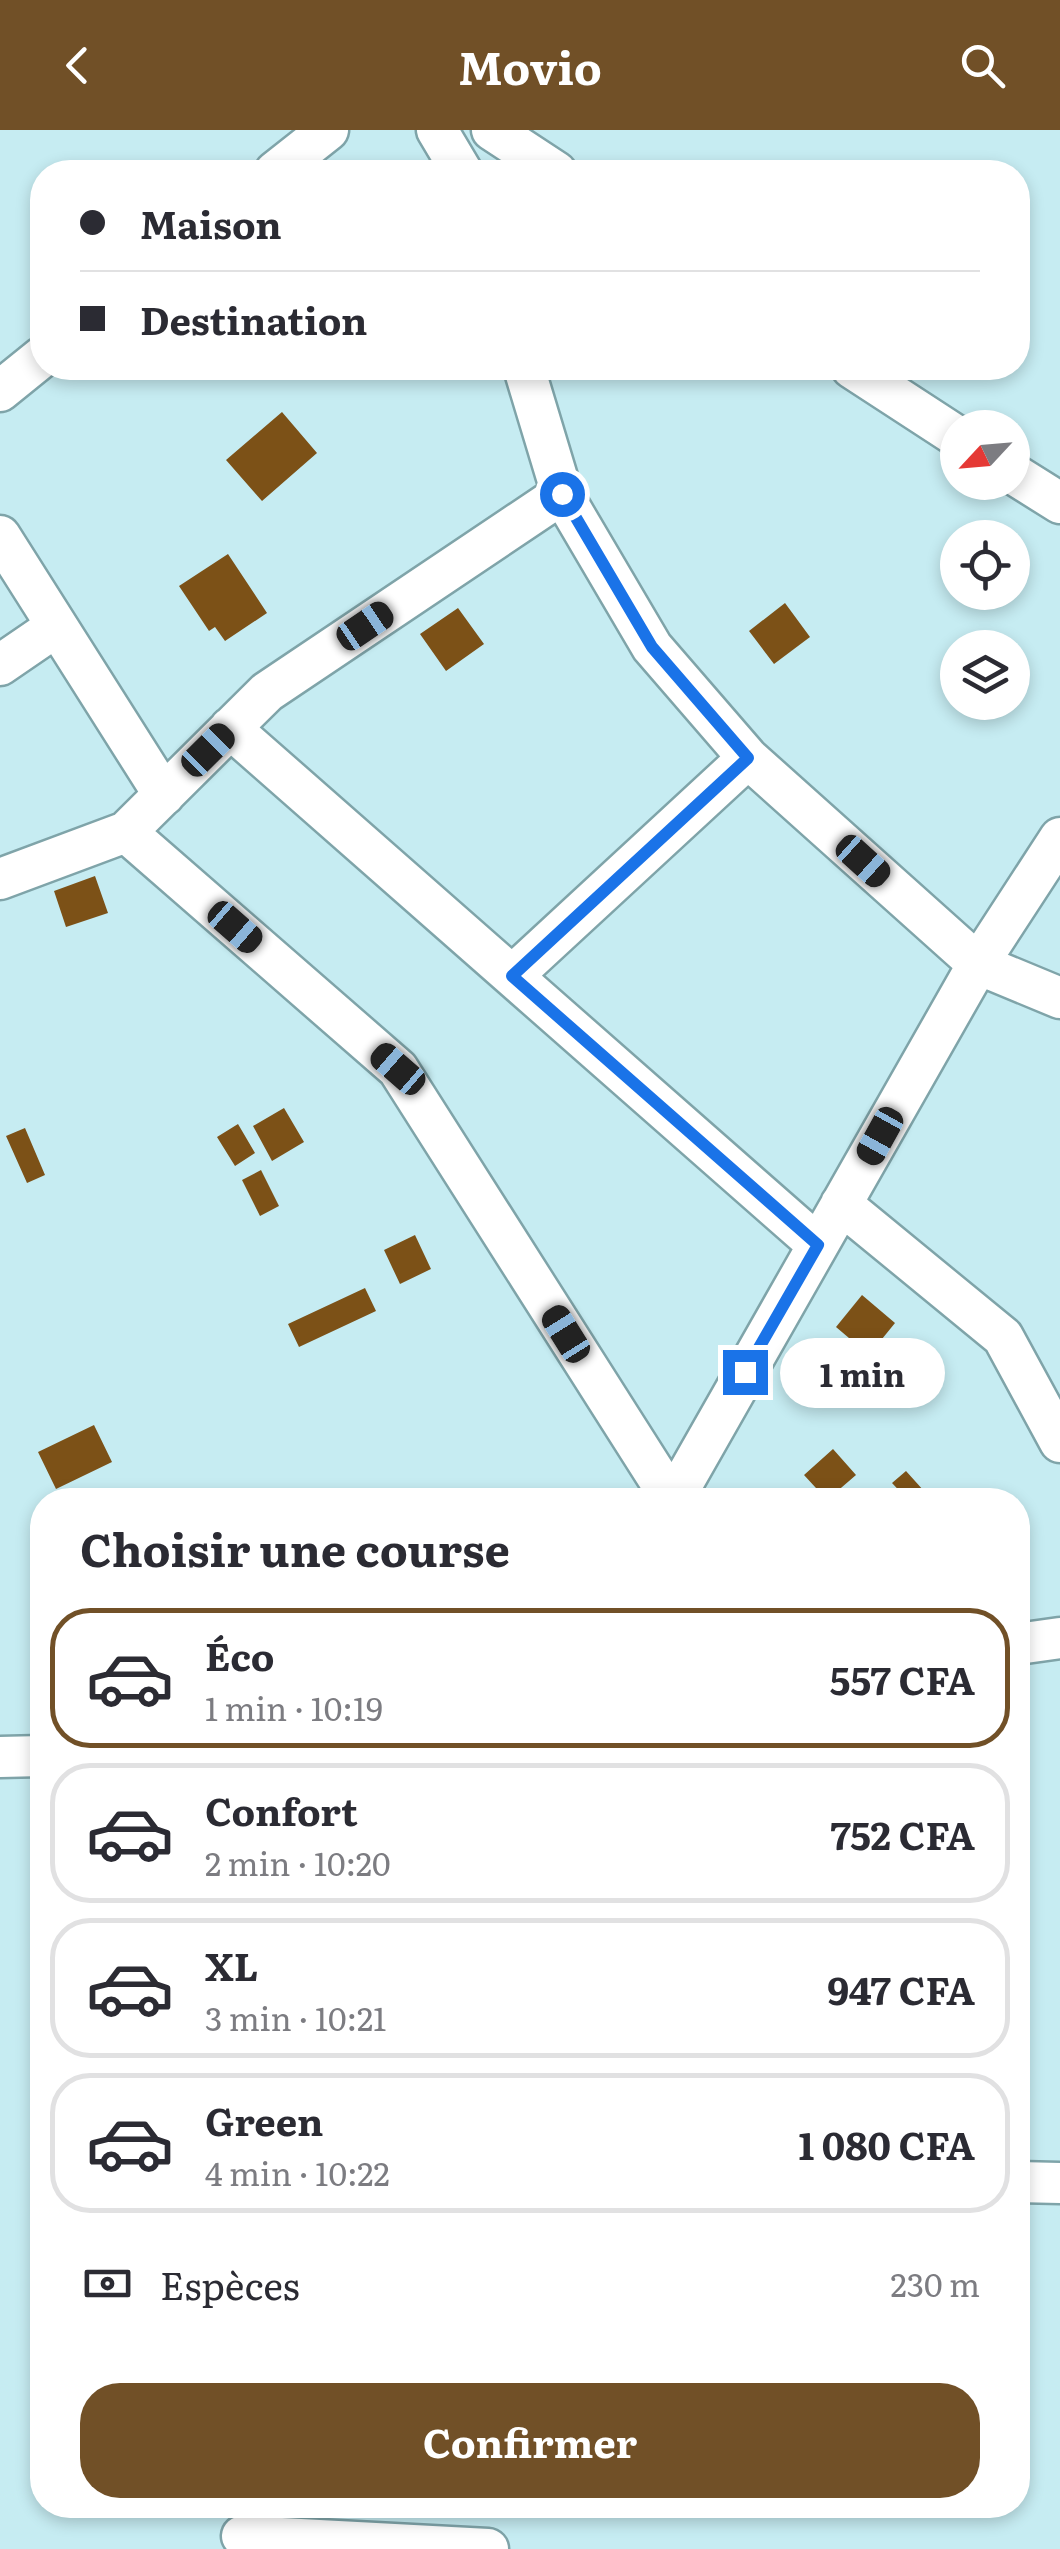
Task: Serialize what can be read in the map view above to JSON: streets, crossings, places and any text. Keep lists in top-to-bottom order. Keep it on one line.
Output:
{"north":"bottom left","page":{"header":"Movio","banner":["Maison","Destination"],"bubble":"1 min","heading":"Choisir une course","list":[{"name":"Éco","note":"1 min · 10:19","value":"557 CFA"},{"name":"Confort","note":"2 min · 10:20","value":"752 CFA"},{"name":"XL","note":"3 min · 10:21","value":"947 CFA"},{"name":"Green","note":"4 min · 10:22","value":"1 080 CFA"}],"pay":["Espèces","230 m"],"buttons":"Confirmer"}}
